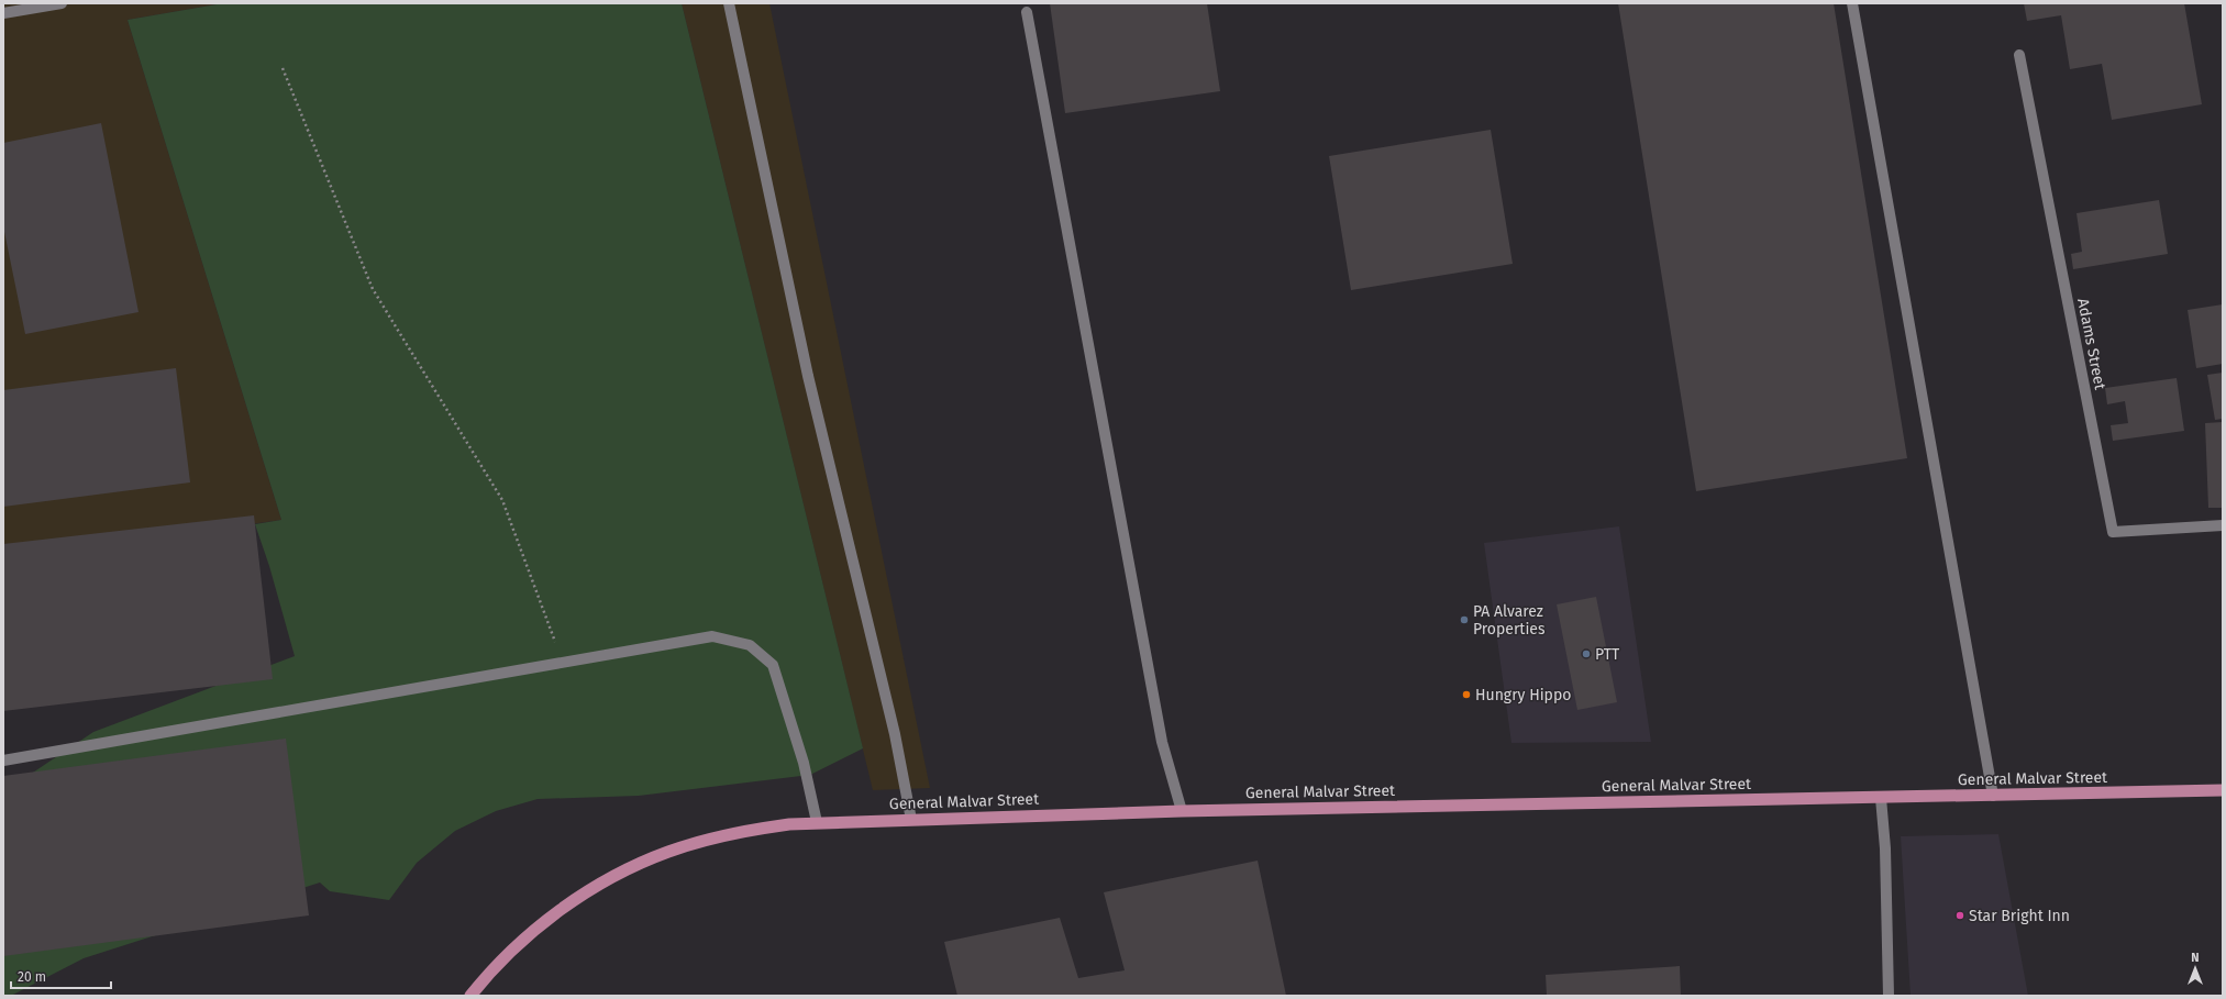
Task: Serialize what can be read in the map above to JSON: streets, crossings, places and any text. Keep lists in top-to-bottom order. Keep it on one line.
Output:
{"streets":{"highway":["General Malvar Street"],"street":["Adams Street"]},"places":["PA Alvarez Properties","PTT","Hungry Hippo","Star Bright Inn"],"scale_bar":"20 m","north":"top"}
